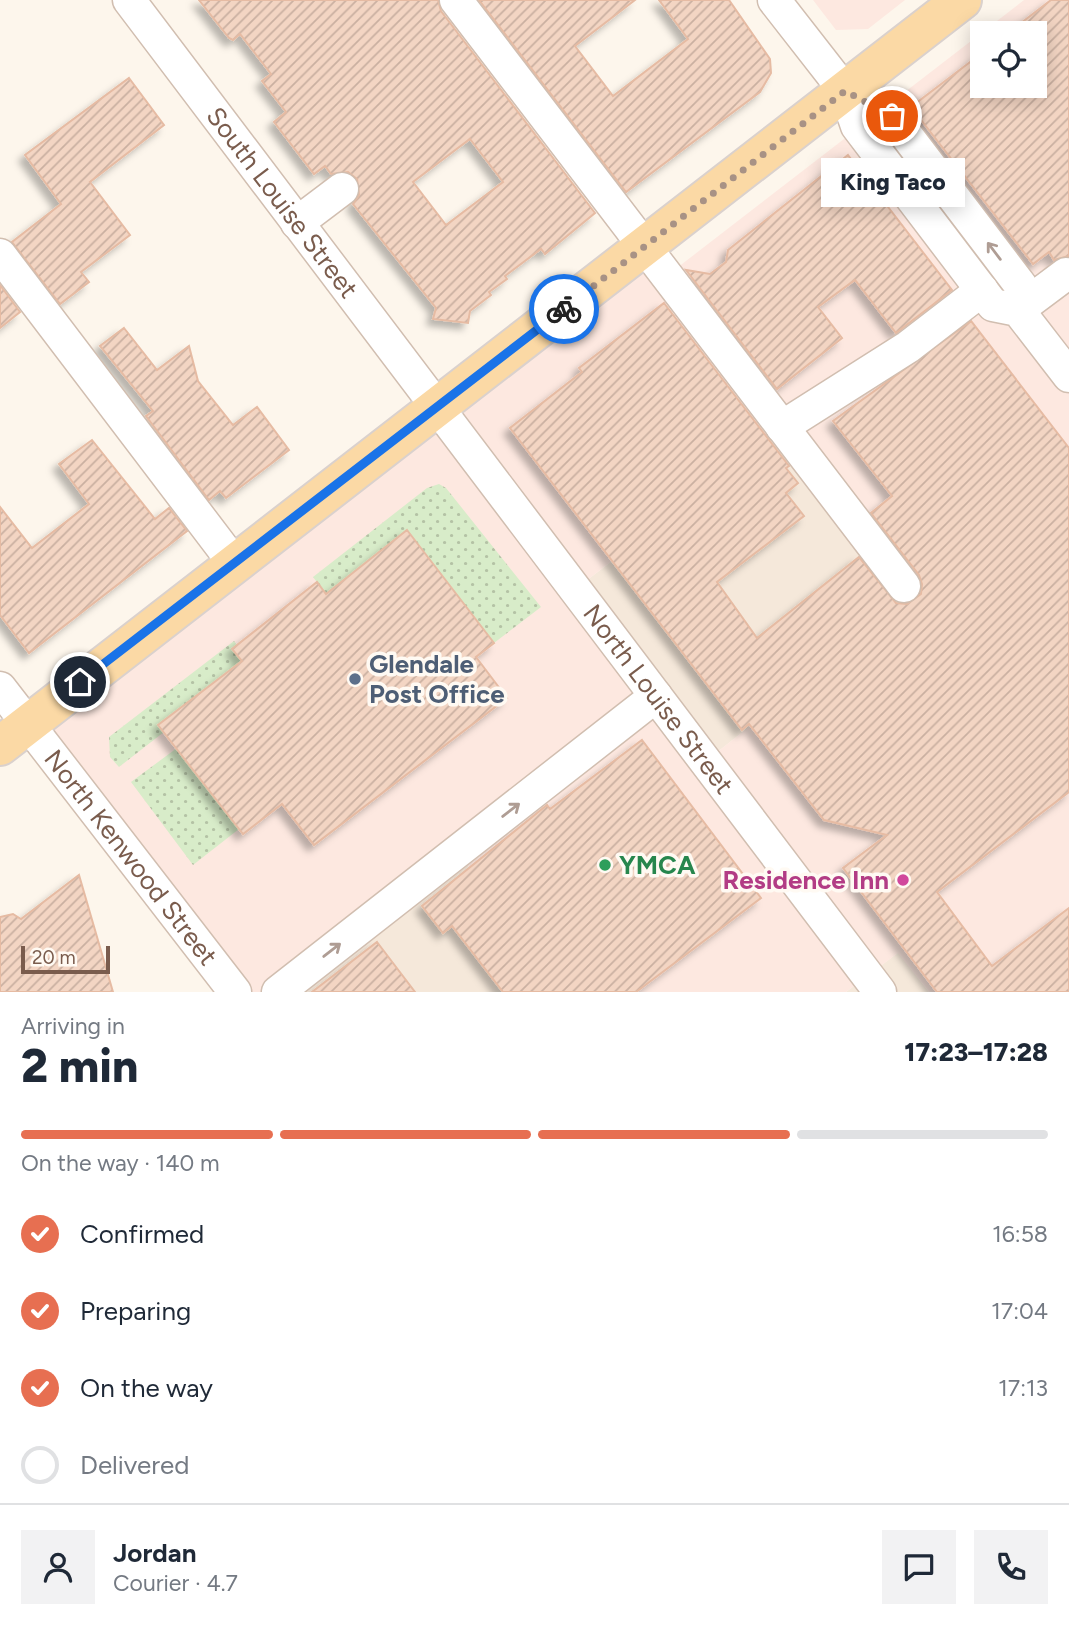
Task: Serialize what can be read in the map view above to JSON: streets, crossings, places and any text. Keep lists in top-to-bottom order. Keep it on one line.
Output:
{"streets":{"street":["South Louise Street","North Louise Street","North Kenwood Street"]},"crossings":[["South Louise Street","North Louise Street"]],"places":["King Taco","Glendale Post Office","YMCA","Residence Inn"],"scale_bar":"20 m","page":{"bubble":"King Taco","scale":"20 m","heading":["2 min","Arriving in","17:23–17:28"],"panel":["Jordan","Courier · 4.7"],"bar":"On the way · 140 m","list":[["Confirmed","16:58"],["Preparing","17:04"],["On the way","17:13"],"Delivered"]}}
